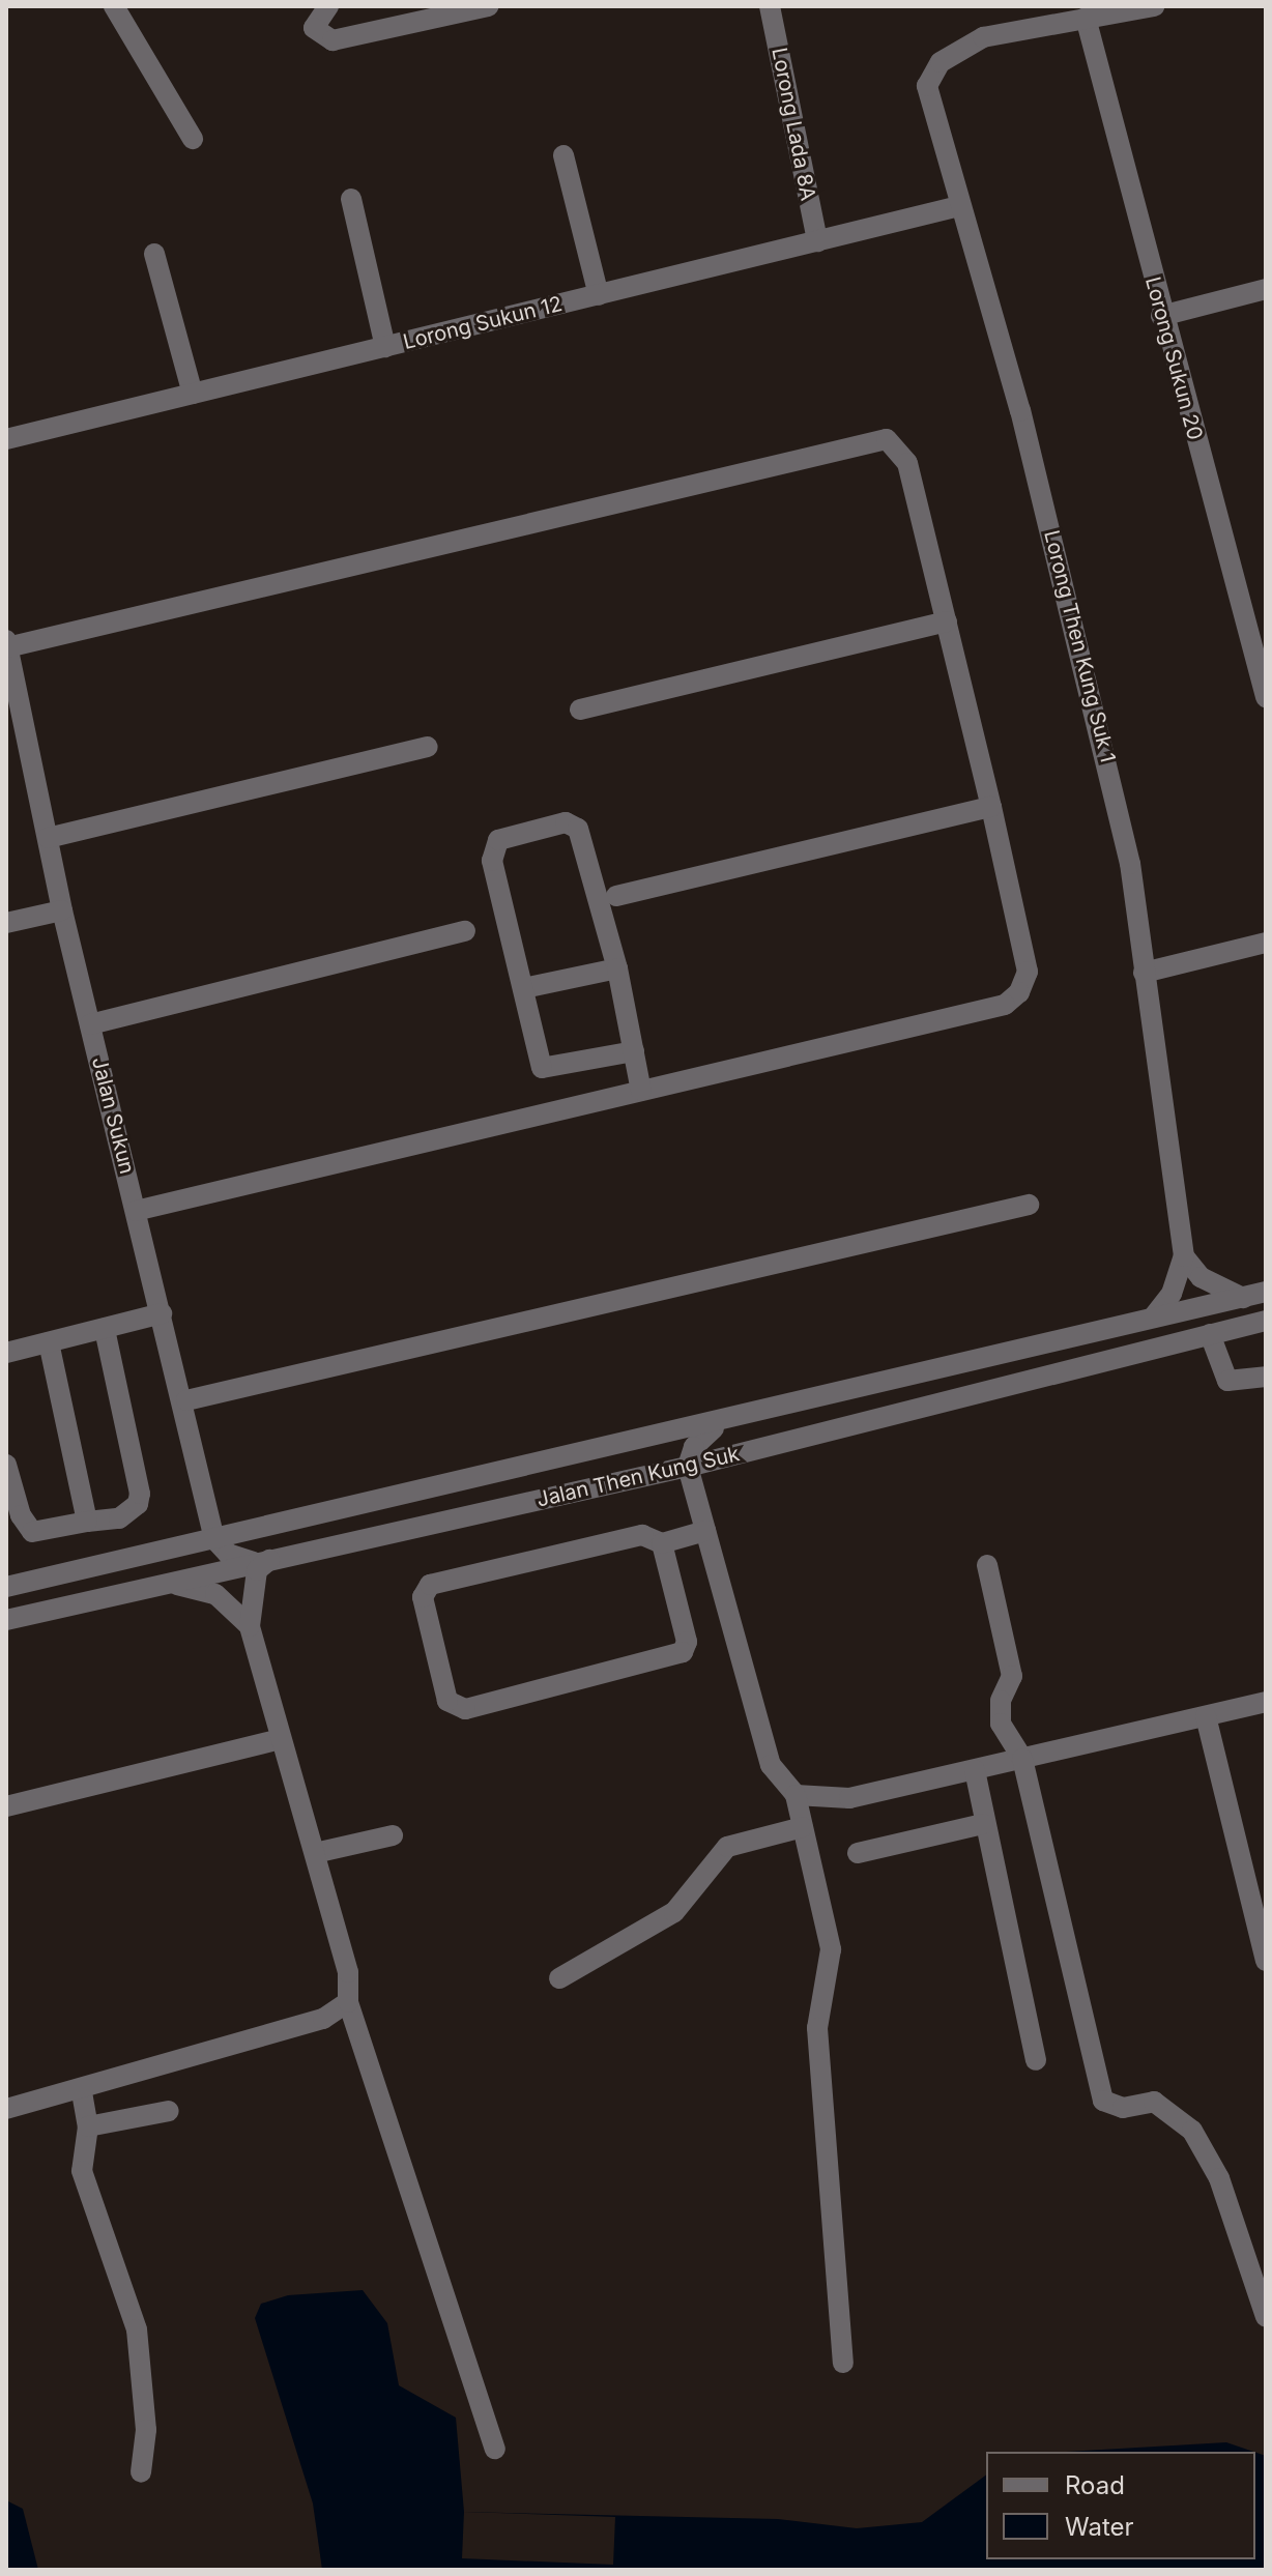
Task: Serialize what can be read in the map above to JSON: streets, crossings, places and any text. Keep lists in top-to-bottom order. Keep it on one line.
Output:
{"streets":{"street":["Lorong Lada 8A","Lorong Sukun 12","Lorong Sukun 20","Lorong Then Kung Suk 1","Jalan Sukun","Jalan Then Kung Suk"]},"crossings":[["Lorong Lada 8A","Lorong Sukun 12"],["Lorong Sukun 12","Lorong Then Kung Suk 1"],["Jalan Sukun","Jalan Then Kung Suk"]],"legend":["Road","Water"]}
